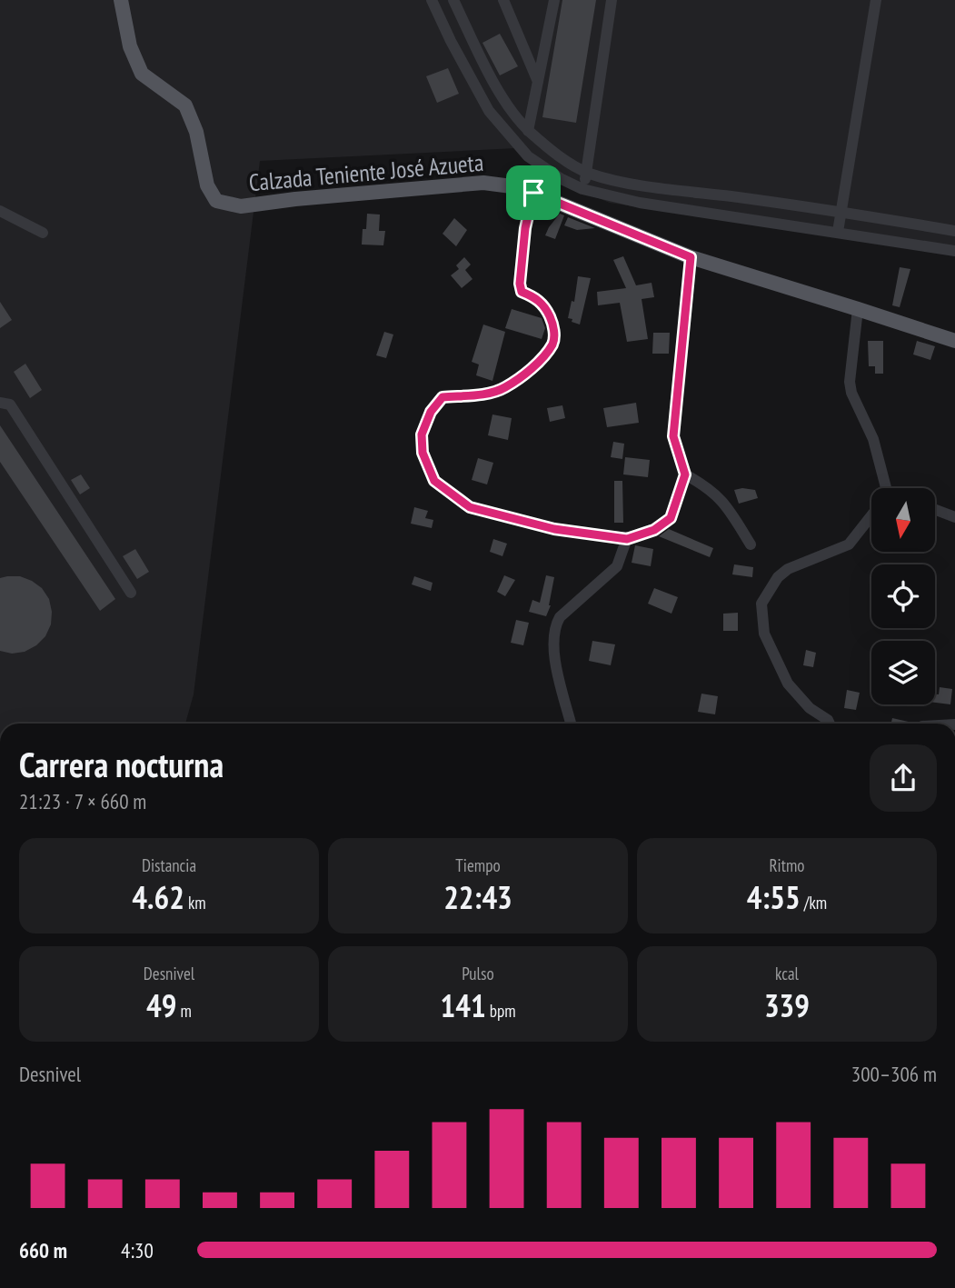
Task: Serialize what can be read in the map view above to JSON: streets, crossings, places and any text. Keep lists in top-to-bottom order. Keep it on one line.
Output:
{"streets":{"main road":["Calzada Teniente José Azueta"]},"north":"bottom","page":{"heading":["Carrera nocturna","21:23 · 7 × 660 m"],"stats":[["Distancia","4.62 km"],["Tiempo","22:43"],["Ritmo","4:55 /km"],["Desnivel","49 m"],["Pulso","141 bpm"],["kcal","339"]],"chart":["Desnivel","300–306 m"],"list":[{"name":"660 m","note":"4:30"}]}}
